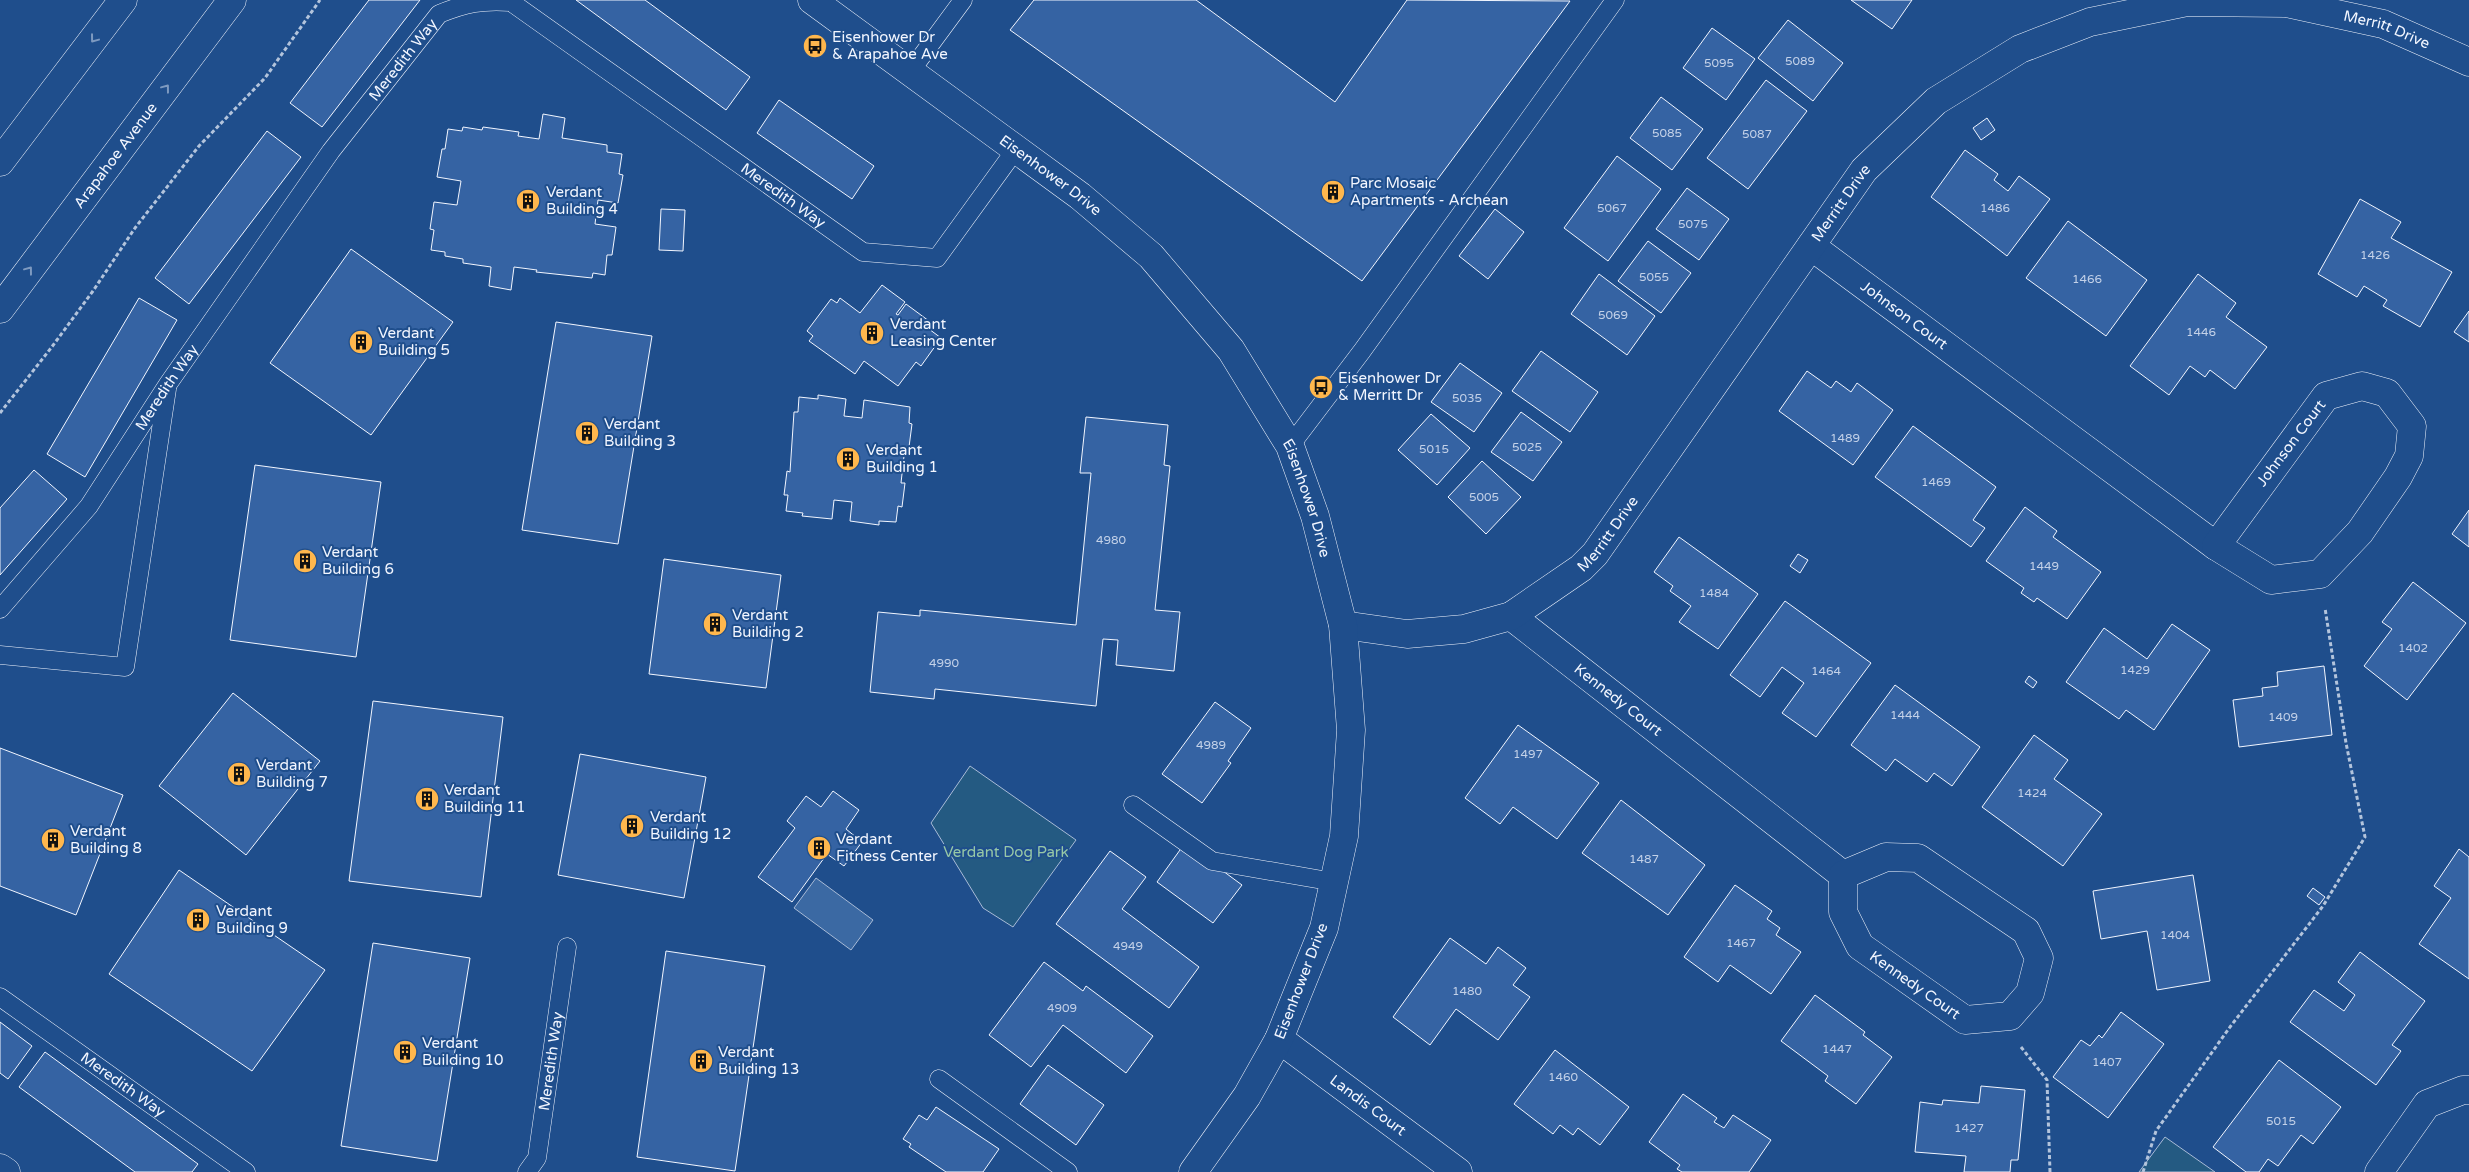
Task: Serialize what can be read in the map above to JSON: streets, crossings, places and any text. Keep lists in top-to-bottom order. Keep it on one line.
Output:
{"streets":{"street":["Merritt Drive","Arapahoe Avenue","Eisenhower Drive","Johnson Court","Kennedy Court","Landis Court"],"lane":["Meredith Way"]},"crossings":[["Merritt Drive","Eisenhower Drive"],["Merritt Drive","Johnson Court"],["Merritt Drive","Kennedy Court"],["Meredith Way","Eisenhower Drive"],["Eisenhower Drive","Landis Court"]],"parks":["Verdant Dog Park"],"places":{"bus stop":["Eisenhower Dr & Arapahoe Ave","Eisenhower Dr & Merritt Dr"],"building":["Parc Mosaic Apartments - Archean","Verdant Building 4","Verdant Leasing Center","Verdant Building 5","Verdant Building 3","Verdant Building 1","Verdant Building 6","Verdant Building 2","Verdant Building 7","Verdant Building 11","Verdant Building 12","Verdant Building 8","Verdant Fitness Center","Verdant Building 9","Verdant Building 10","Verdant Building 13"]},"house_numbers":["5089","5095","5085","5087","5067","1486","5075","1426","5055","1466","5069","1446","5035","1489","5025","5015","1469","5005","4980","1449","1484","1402","4990","1429","1464","1444","1409","4989","1497","1424","1487","1404","1467","4949","1480","4909","1447","1407","1460","5015","1427"]}
